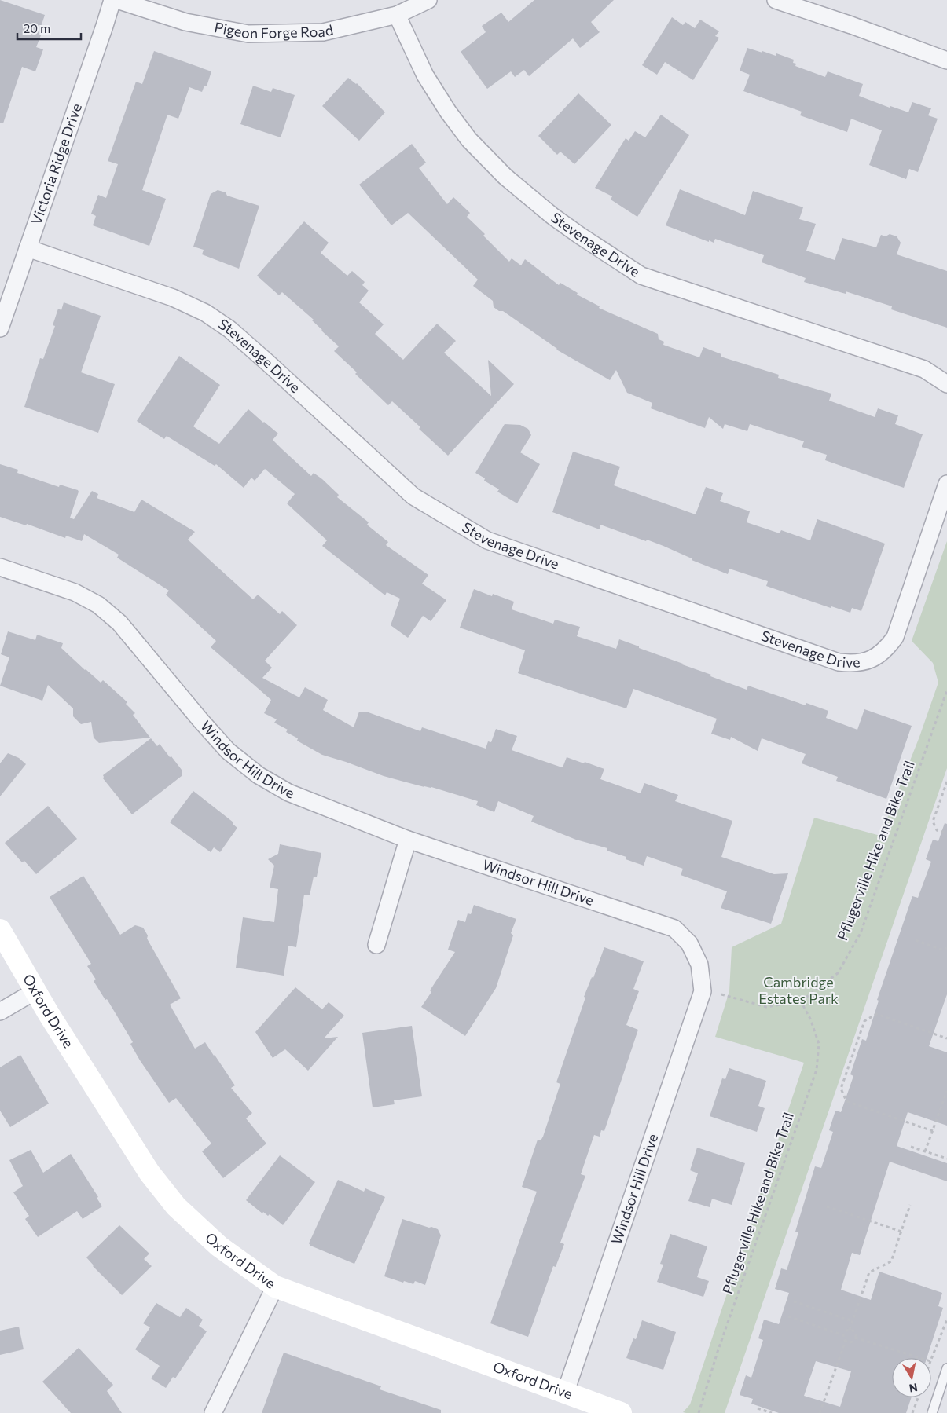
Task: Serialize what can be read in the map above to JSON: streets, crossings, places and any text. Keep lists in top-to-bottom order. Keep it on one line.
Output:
{"streets":{"street":["Pigeon Forge Road","Victoria Ridge Drive","Stevenage Drive","Windsor Hill Drive","Oxford Drive"],"path":["Pflugerville Hike and Bike Trail"]},"crossings":[["Pigeon Forge Road","Stevenage Drive"],["Victoria Ridge Drive","Stevenage Drive"],["Windsor Hill Drive","Oxford Drive"]],"parks":["Cambridge Estates Park"],"scale_bar":"20 m","north":"bottom"}
